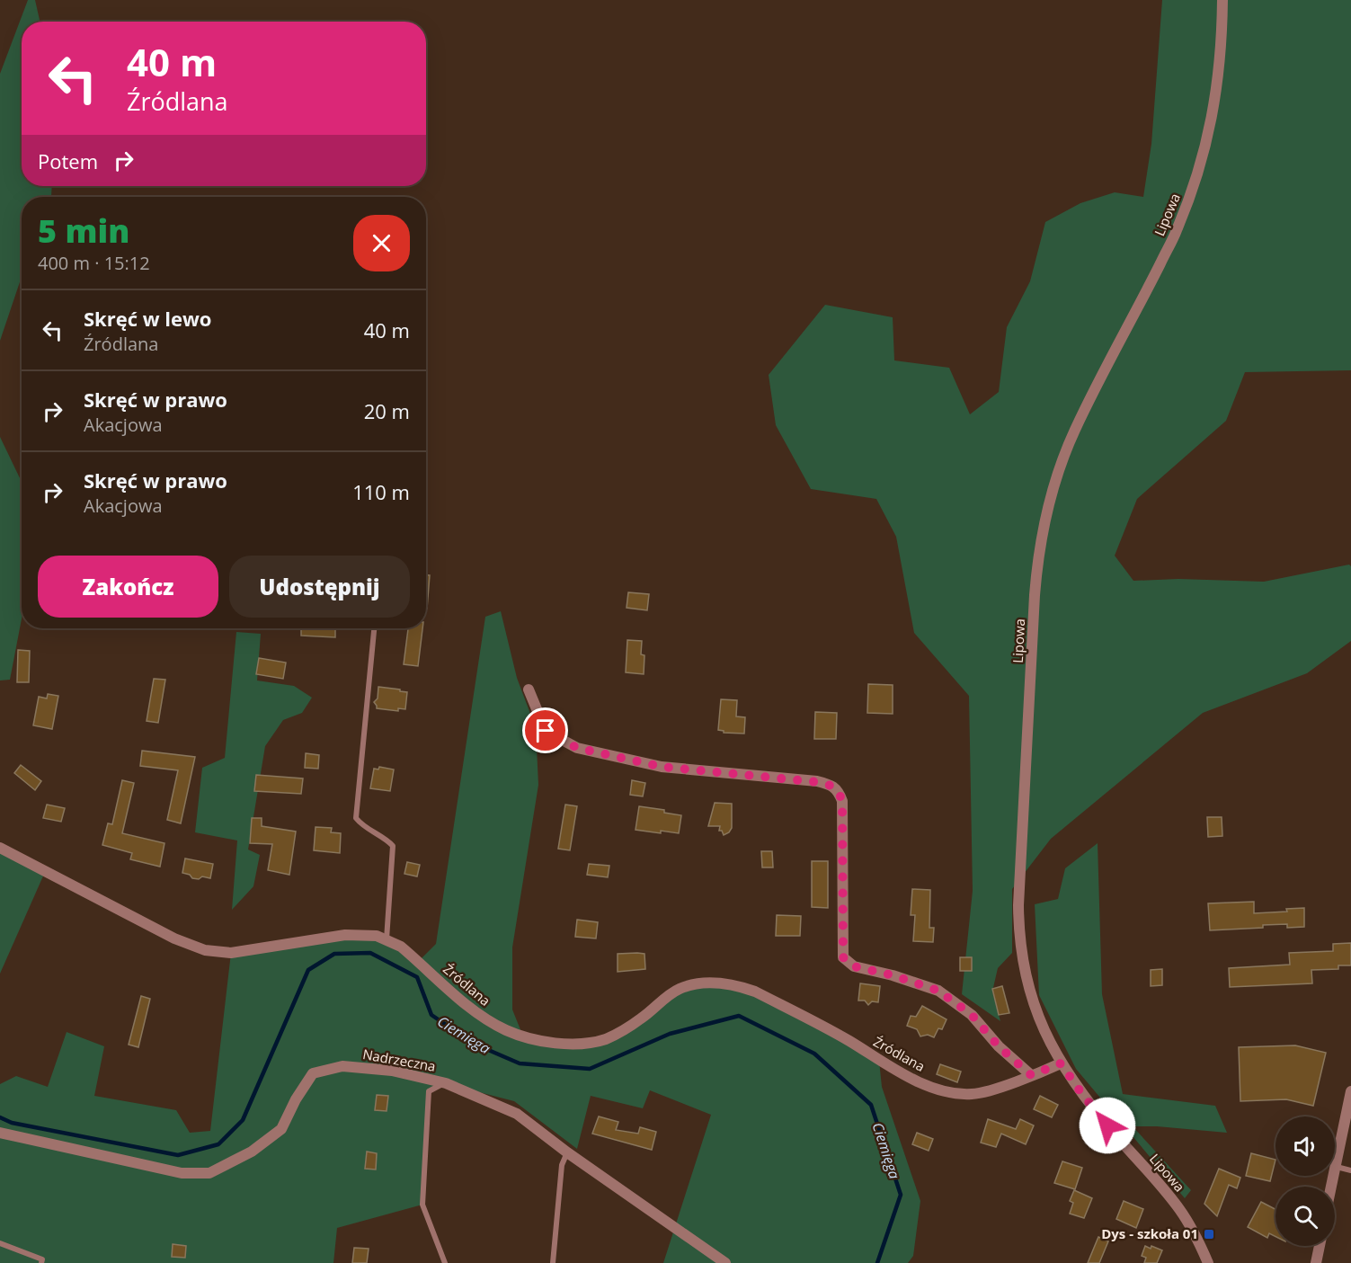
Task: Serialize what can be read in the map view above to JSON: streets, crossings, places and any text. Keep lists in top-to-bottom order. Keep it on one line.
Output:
{"streets":{"street":["Lipowa","Źródlana","Nadrzeczna"]},"crossings":[["Lipowa","Źródlana"]],"water":["Ciemięga"],"places":{"transit":["Dys - szkoła 01"]},"page":{"turn":["40 m","Źródlana"],"then":"Potem","heading":["5 min","400 m · 15:12"],"list":[{"name":"Skręć w lewo","note":"Źródlana","value":"40 m"},{"name":"Skręć w prawo","note":"Akacjowa","value":"20 m"},{"name":"Skręć w prawo","note":"Akacjowa","value":"110 m"}],"buttons":["Zakończ","Udostępnij"]}}
